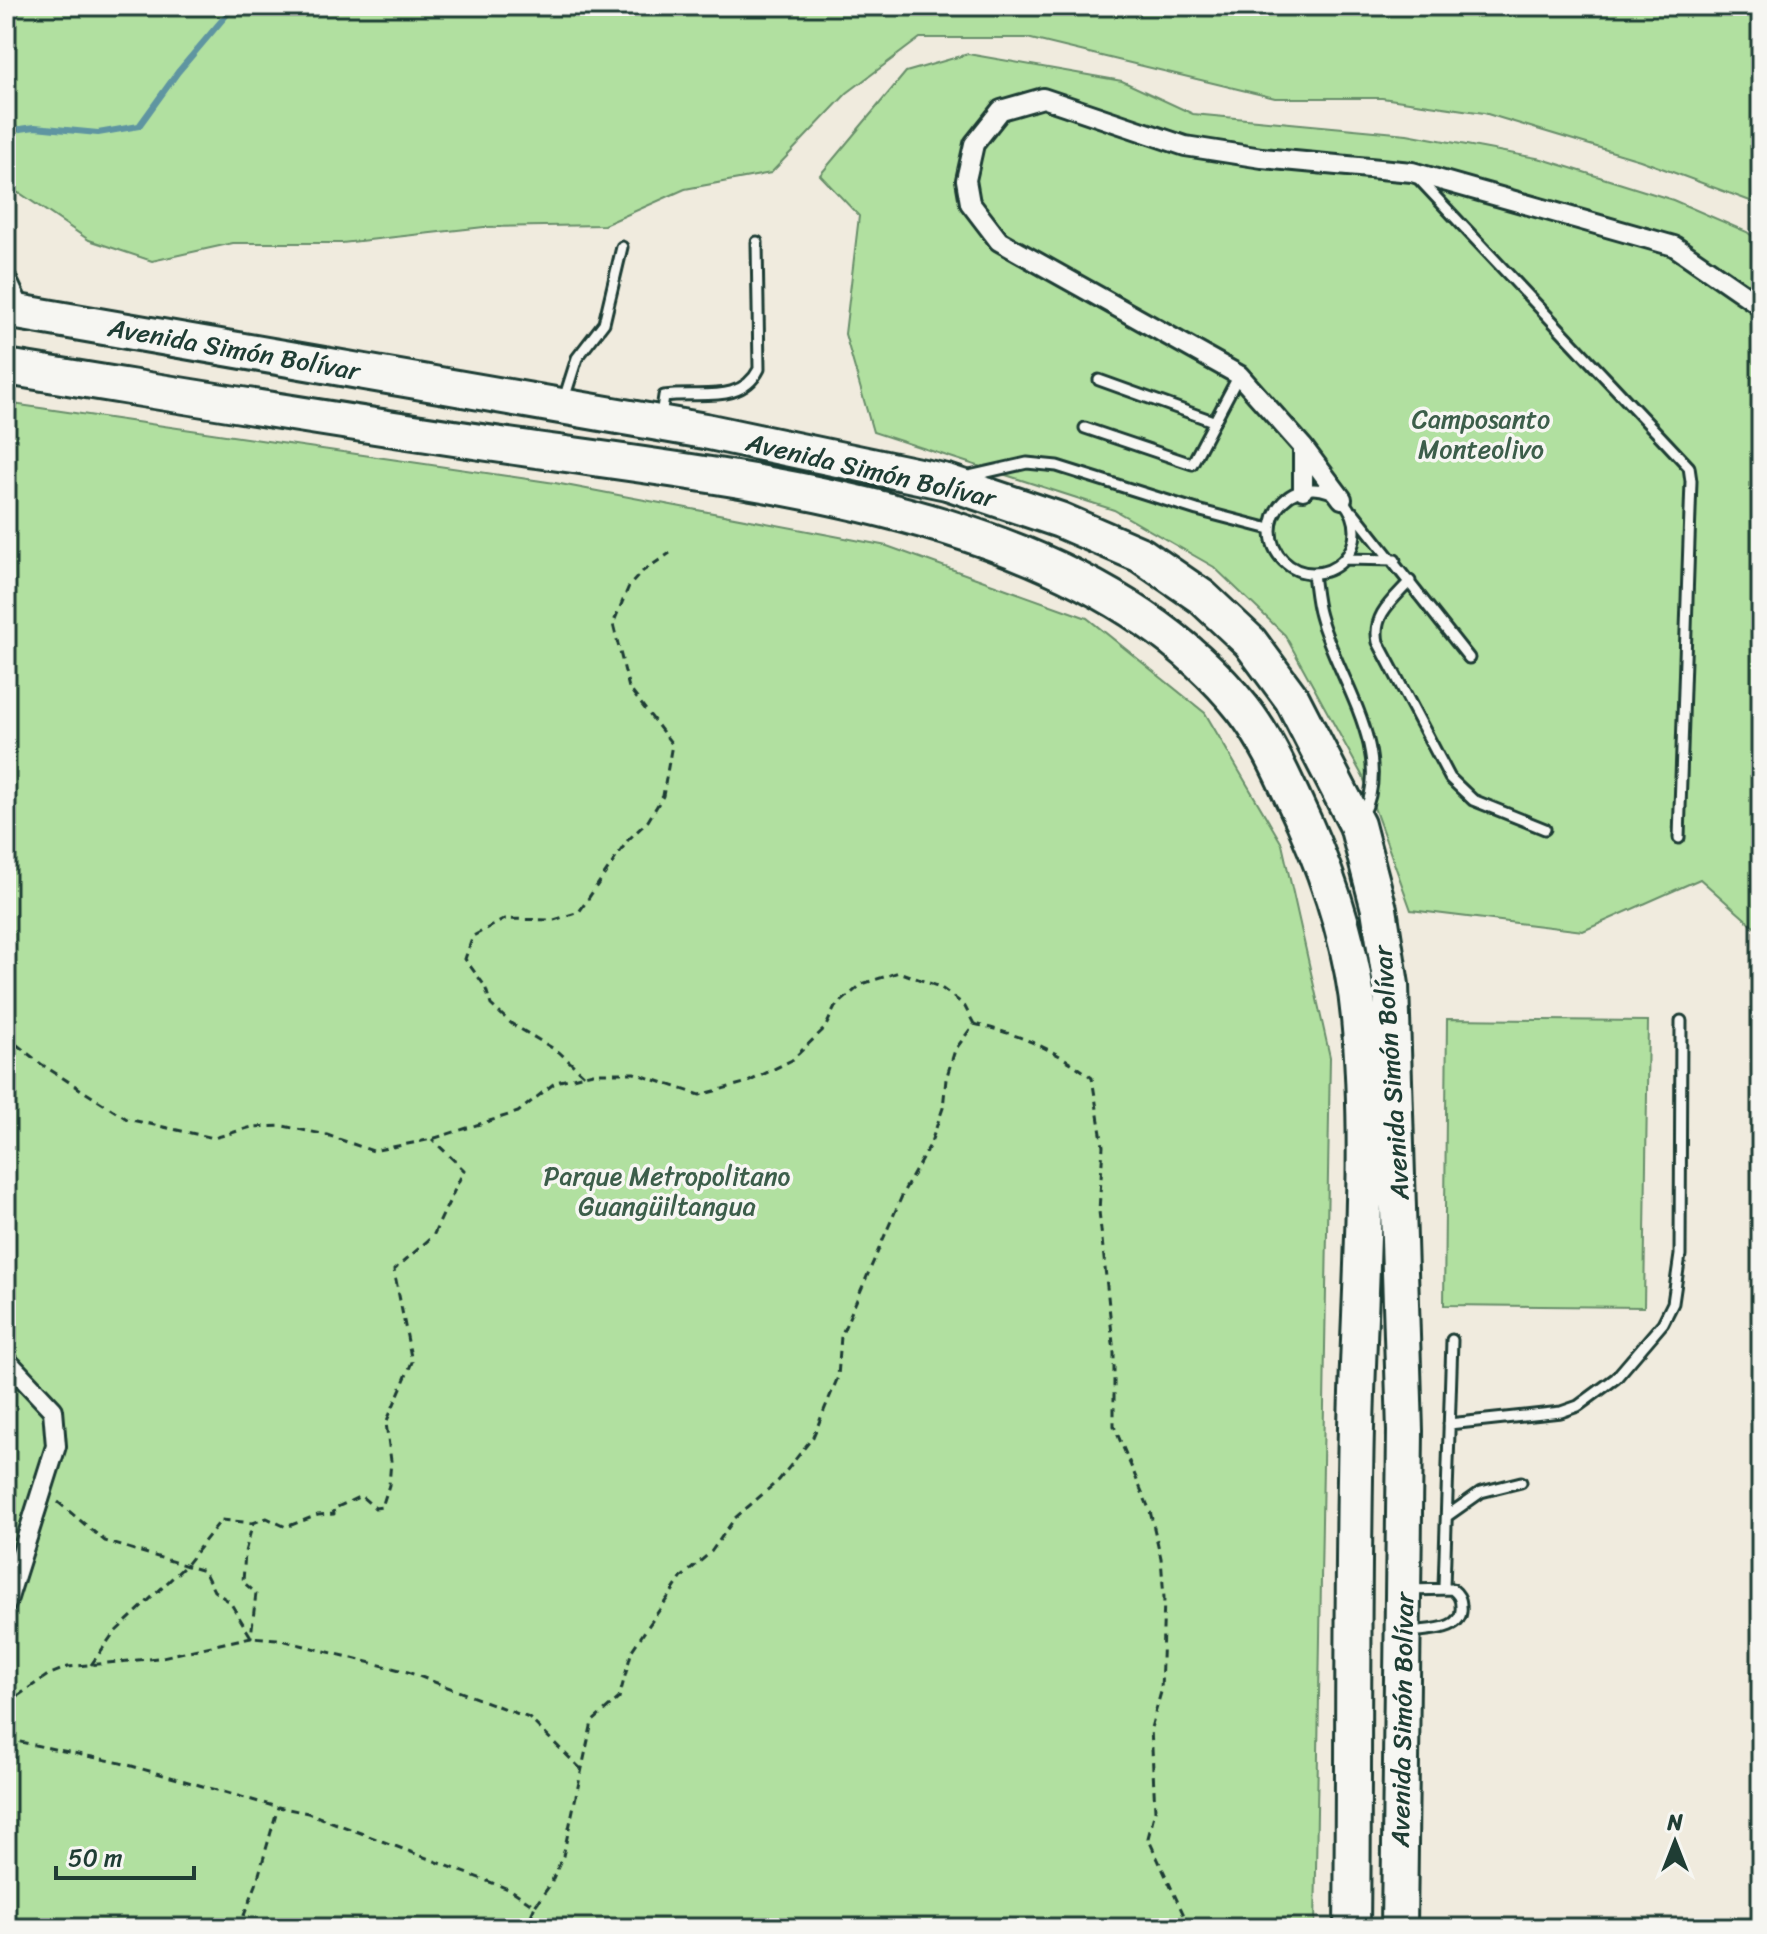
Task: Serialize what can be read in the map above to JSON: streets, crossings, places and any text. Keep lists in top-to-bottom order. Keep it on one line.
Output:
{"streets":{"highway":["Avenida Simón Bolívar"]},"parks":["Camposanto Monteolivo","Parque Metropolitano Guangüiltangua"],"scale_bar":"50 m","north":"top"}
